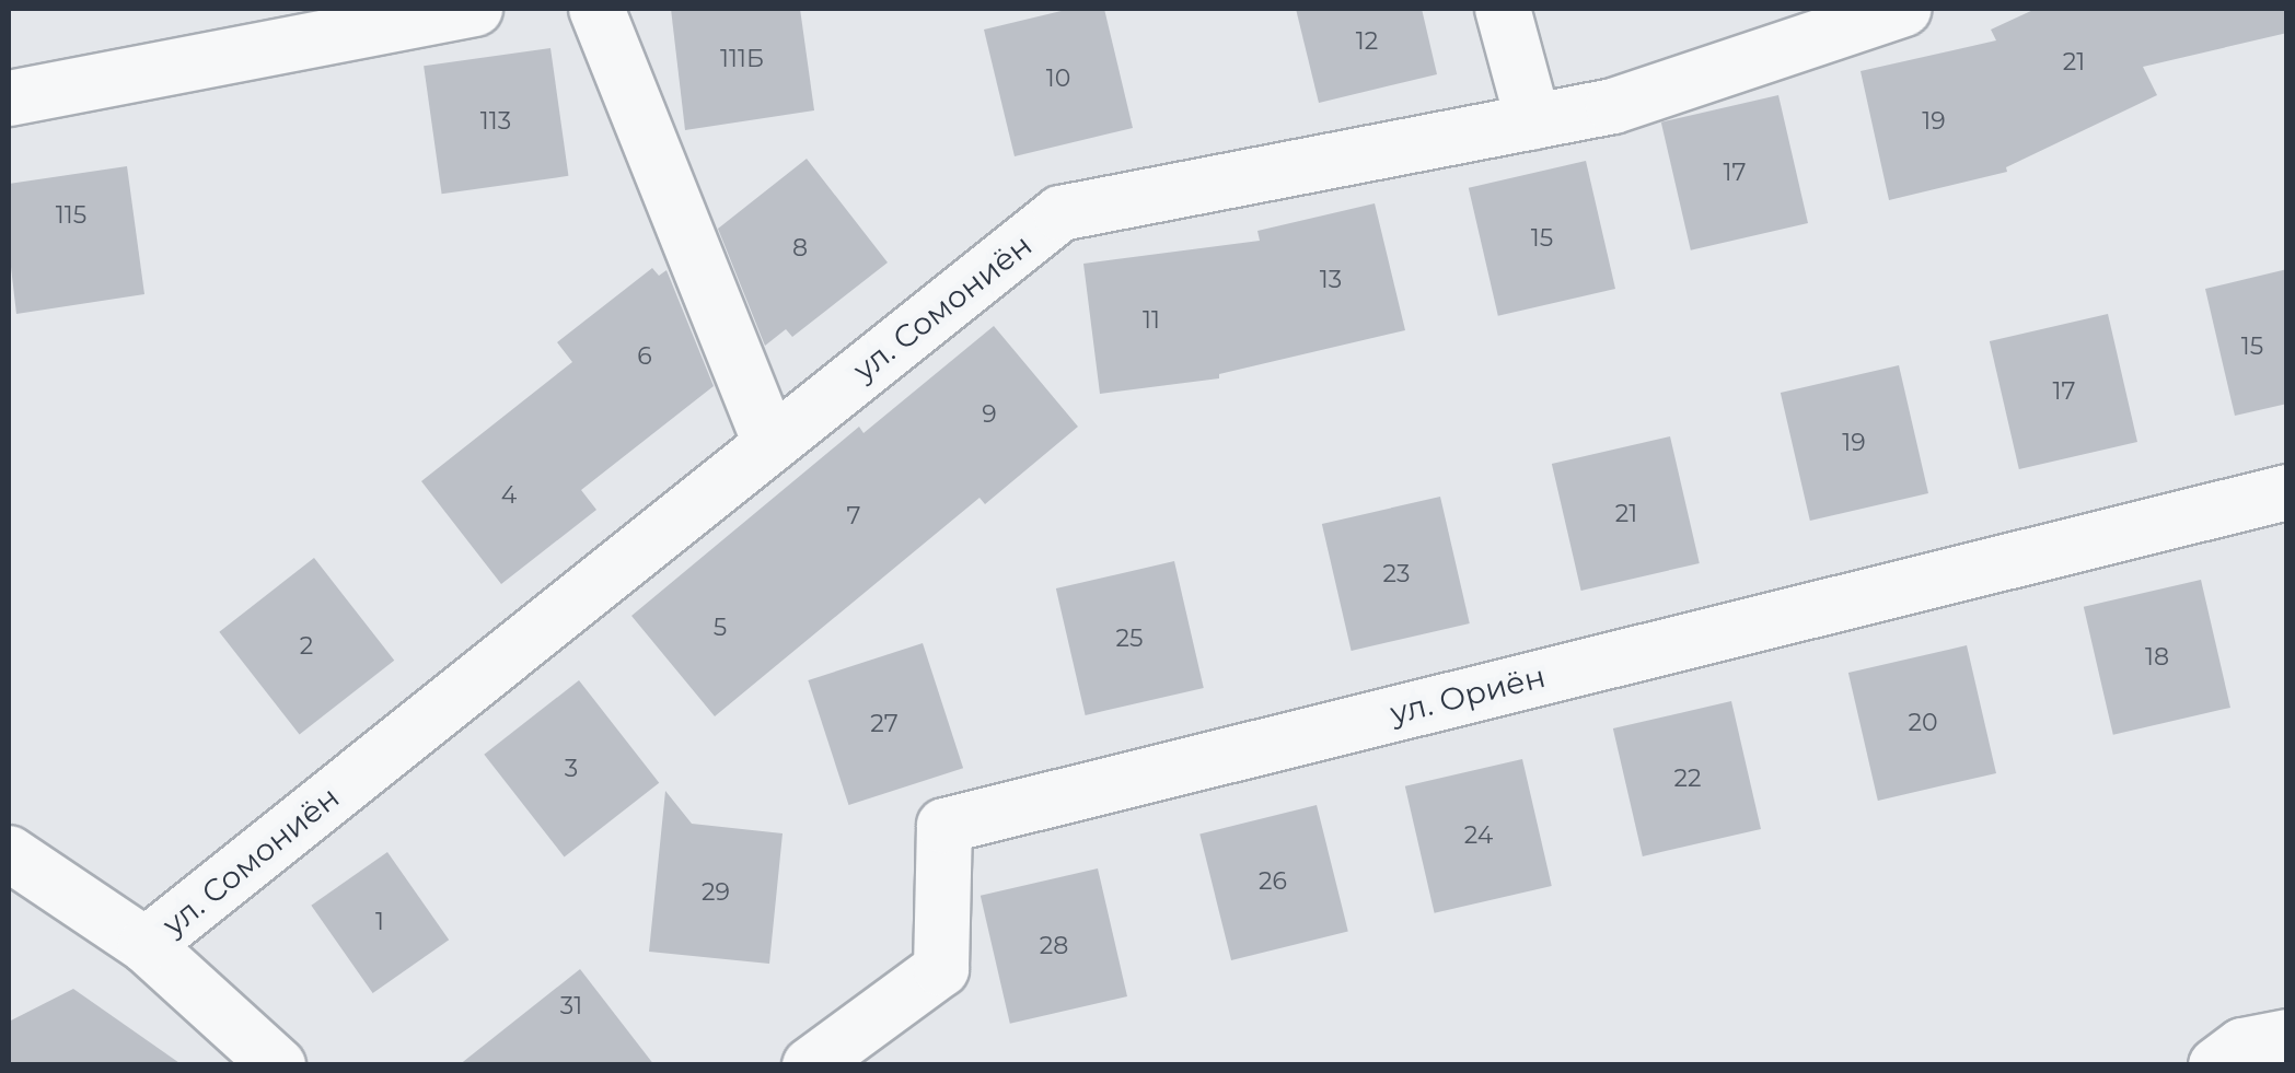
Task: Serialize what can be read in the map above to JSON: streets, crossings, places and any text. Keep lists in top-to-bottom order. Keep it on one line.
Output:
{"streets":{"street":["ул. Сомониён","ул. Ориён"]},"house_numbers":["12","111Б","21","10","113","19","17","115","15","8","13","11","15","6","17","9","19","4","21","7","23","5","25","2","18","20","27","3","22","24","26","29","1","28","31"]}
